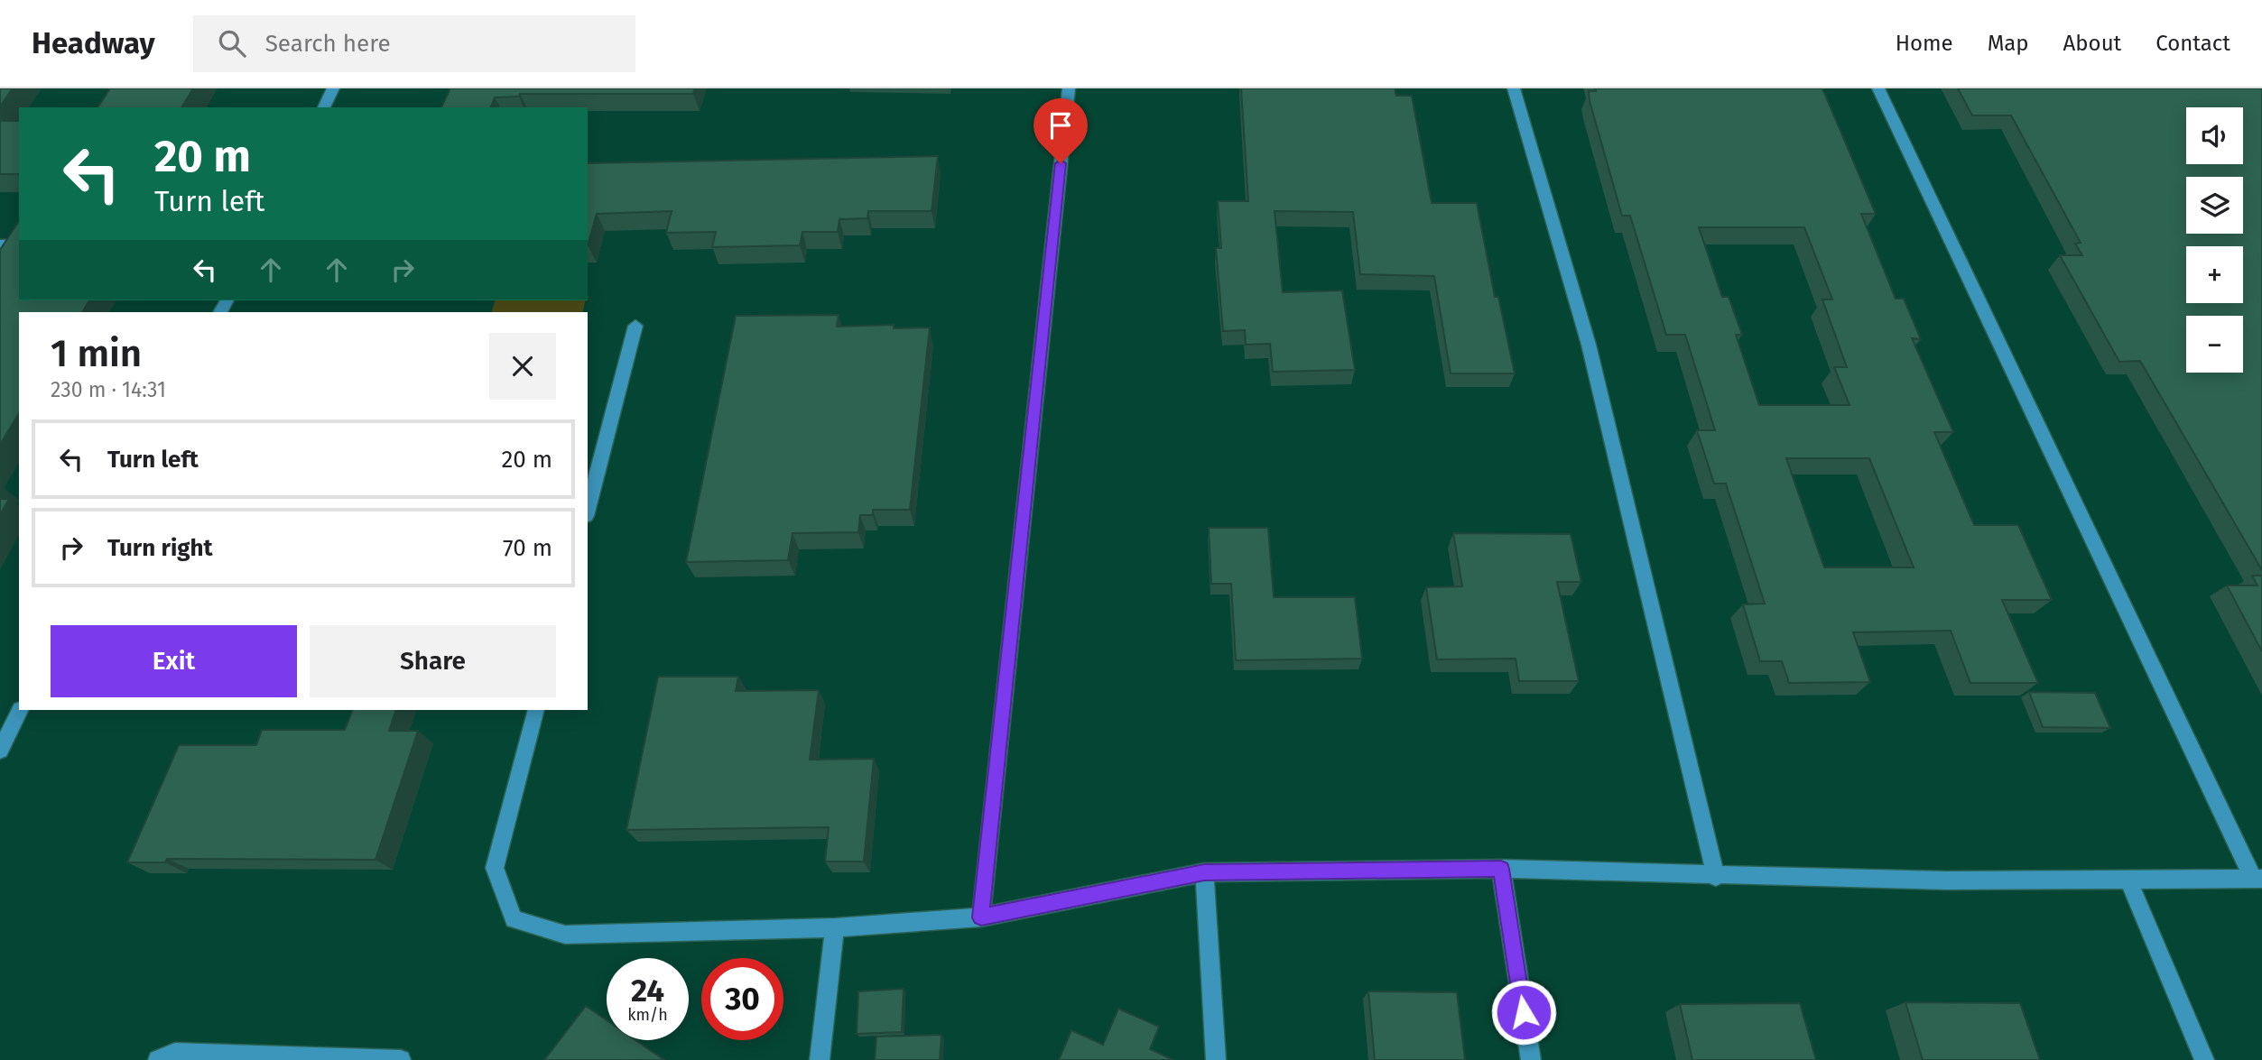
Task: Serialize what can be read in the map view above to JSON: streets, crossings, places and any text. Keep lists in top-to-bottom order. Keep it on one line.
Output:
{"page":{"header":"Headway","search":"Search here","nav":["Home","Map","About","Contact"],"map_buttons":["+","−"],"turn":["20 m","Turn left"],"heading":["1 min","230 m · 14:31"],"list":[{"name":"Turn left","value":"20 m"},{"name":"Turn right","value":"70 m"}],"buttons":["Exit","Share"],"speed":"24 km/h","limit":"30"}}
